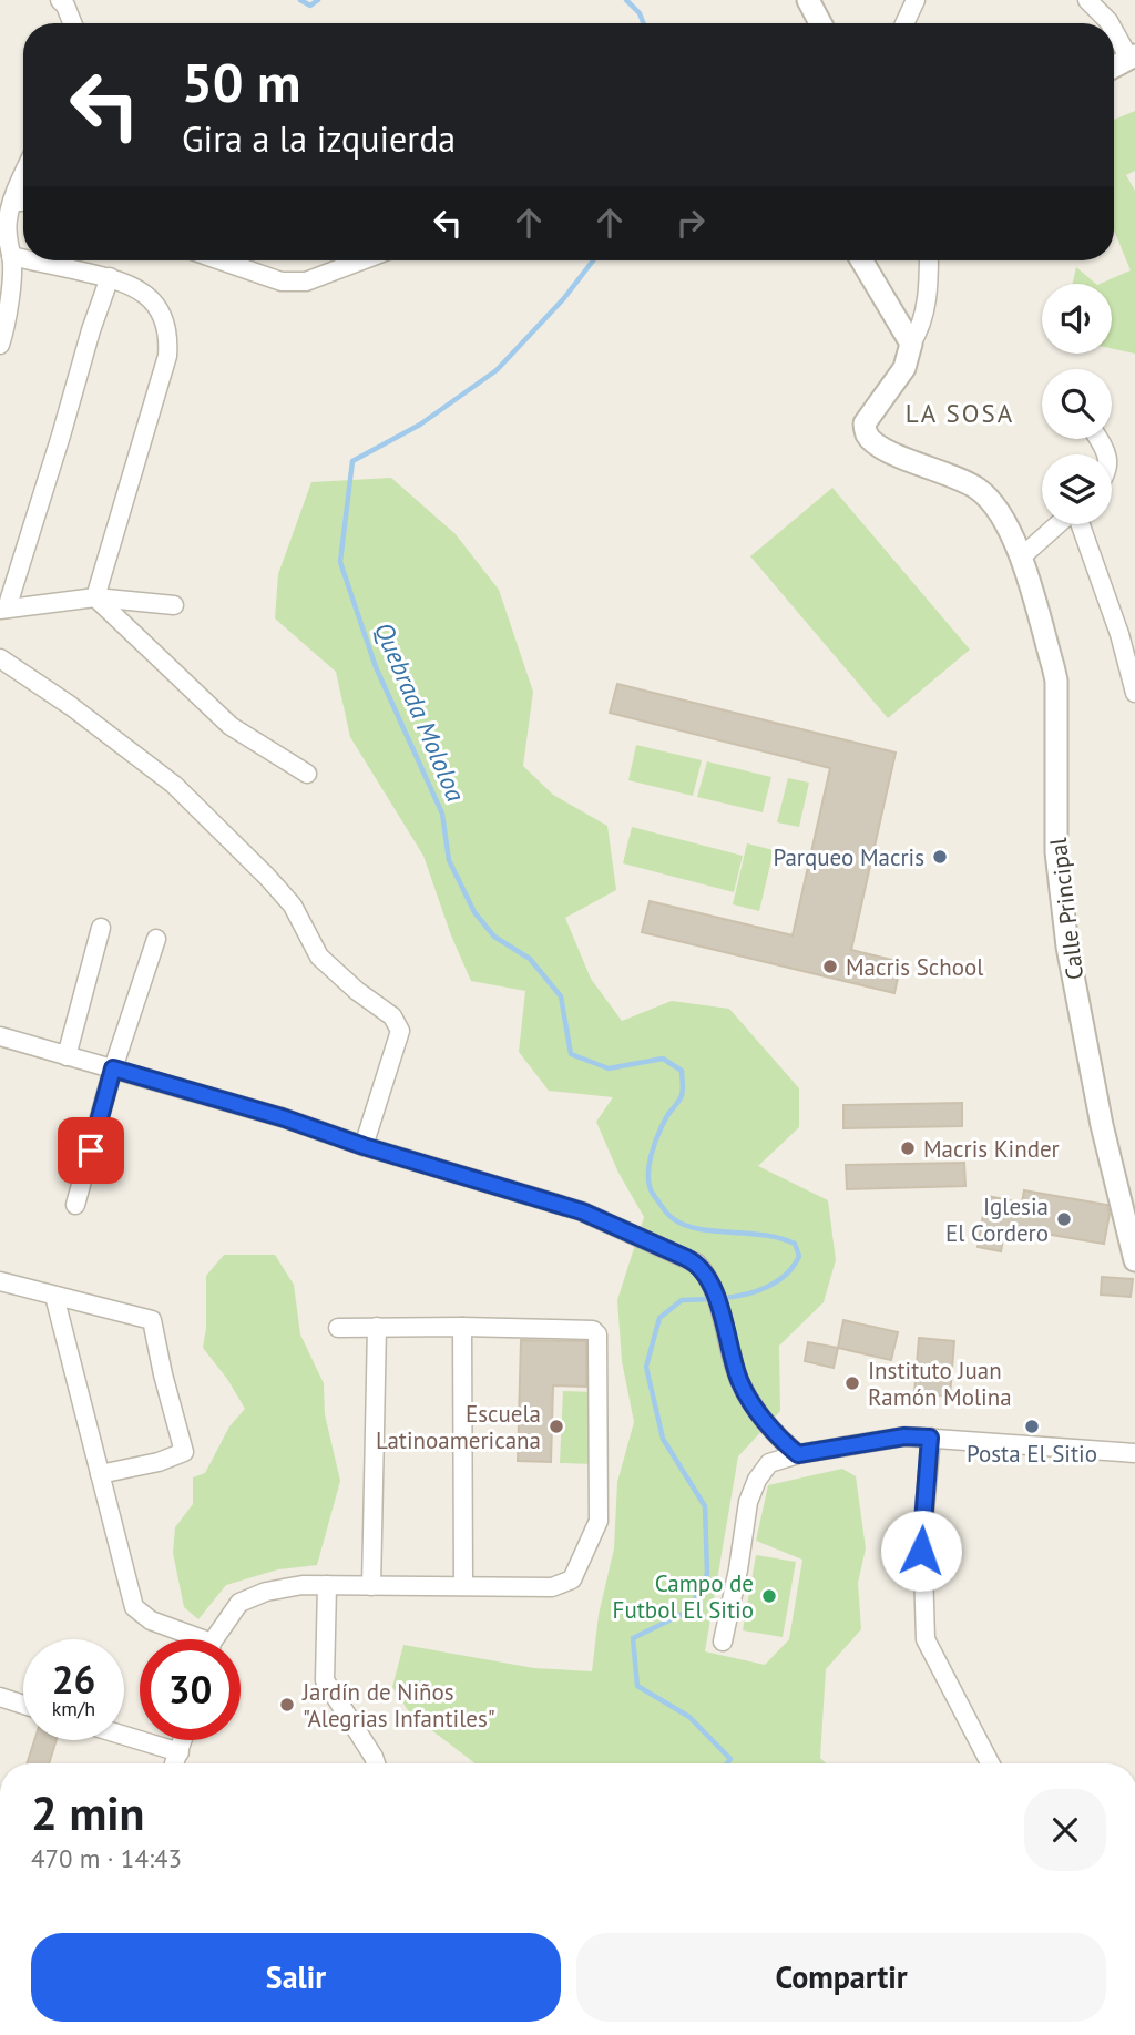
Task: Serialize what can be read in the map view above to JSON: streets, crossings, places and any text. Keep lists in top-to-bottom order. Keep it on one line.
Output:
{"streets":{"street":["Calle Principal"]},"districts":["LA SOSA"],"water":["Quebrada Mololoa"],"places":["Parqueo Macris","Macris School","Macris Kinder","Iglesia El Cordero","Instituto Juan Ramón Molina","Escuela Latinoamericana","Posta El Sitio","Campo de Futbol El Sitio","Jardín de Niños \"Alegrias Infantiles\""],"page":{"turn":["50 m","Gira a la izquierda"],"speed":"26 km/h","limit":"30","heading":["2 min","470 m · 14:43"],"buttons":["Salir","Compartir"]}}
